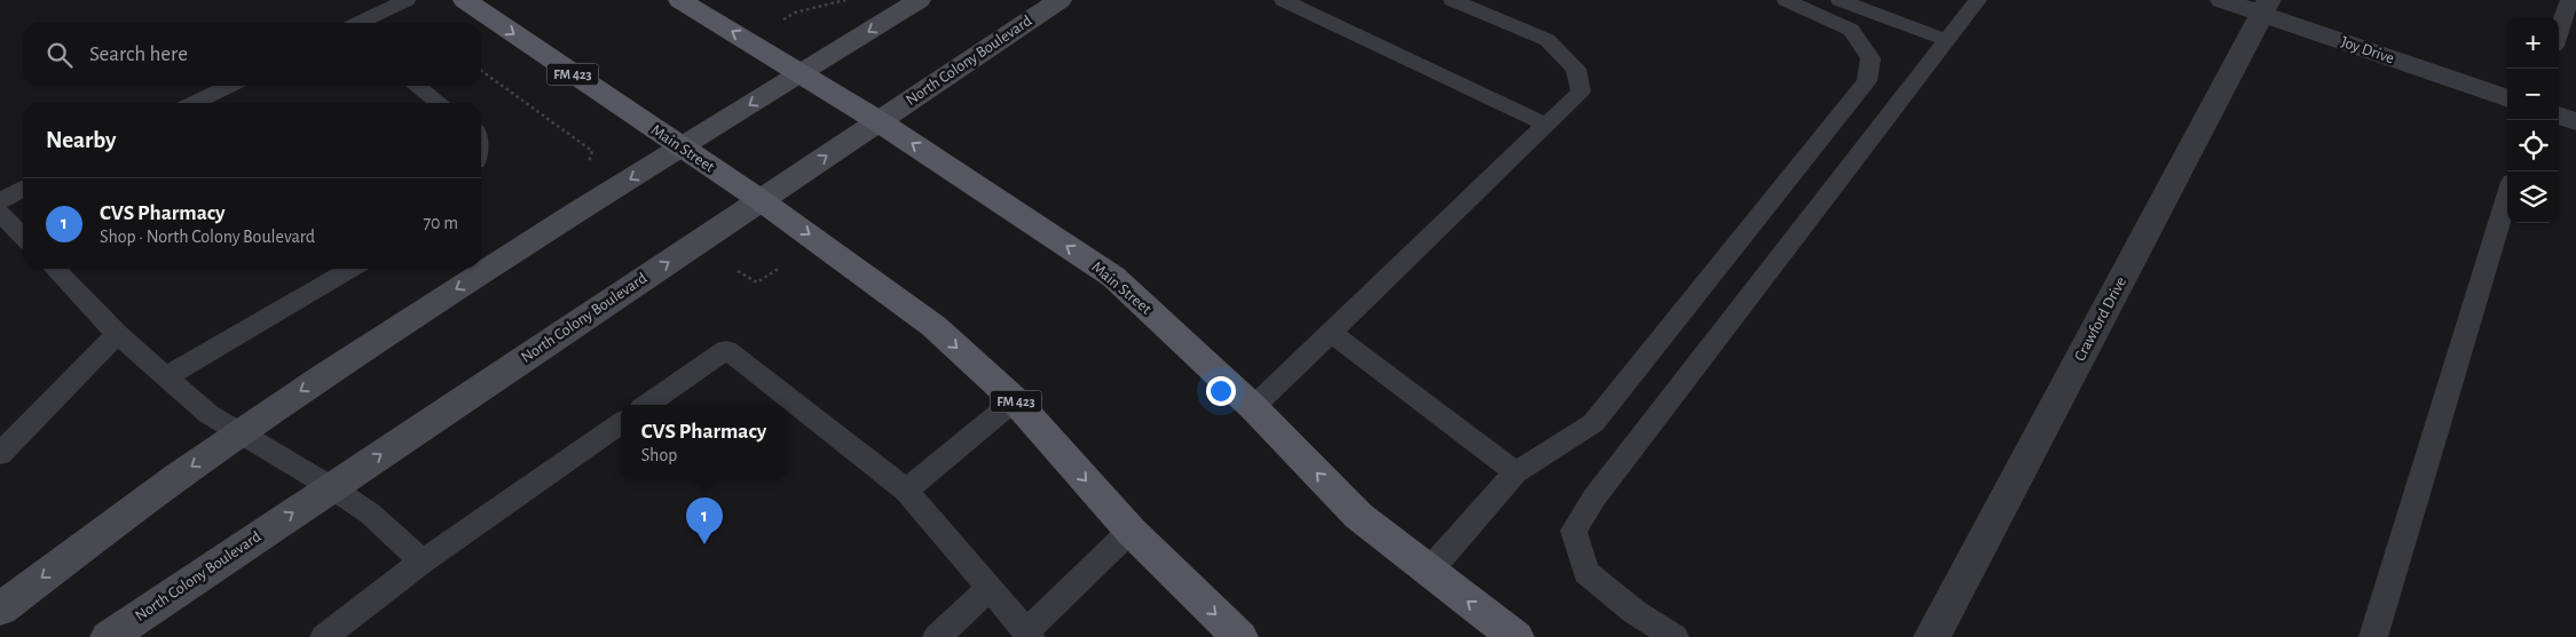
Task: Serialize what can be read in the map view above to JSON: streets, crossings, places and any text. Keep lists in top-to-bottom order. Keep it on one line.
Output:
{"streets":{"main road":["North Colony Boulevard","FM 423","Main Street"],"street":["Joy Drive","Crawford Drive"]},"crossings":[["Joy Drive","Crawford Drive"],["North Colony Boulevard","Main Street"]],"page":{"map_buttons":["+","−"],"search":"Search here","heading":"Nearby","list":[{"mark":"1","name":"CVS Pharmacy","note":"Shop · North Colony Boulevard","value":"70 m"}],"popup":["CVS Pharmacy","Shop"],"pins":"1"}}
